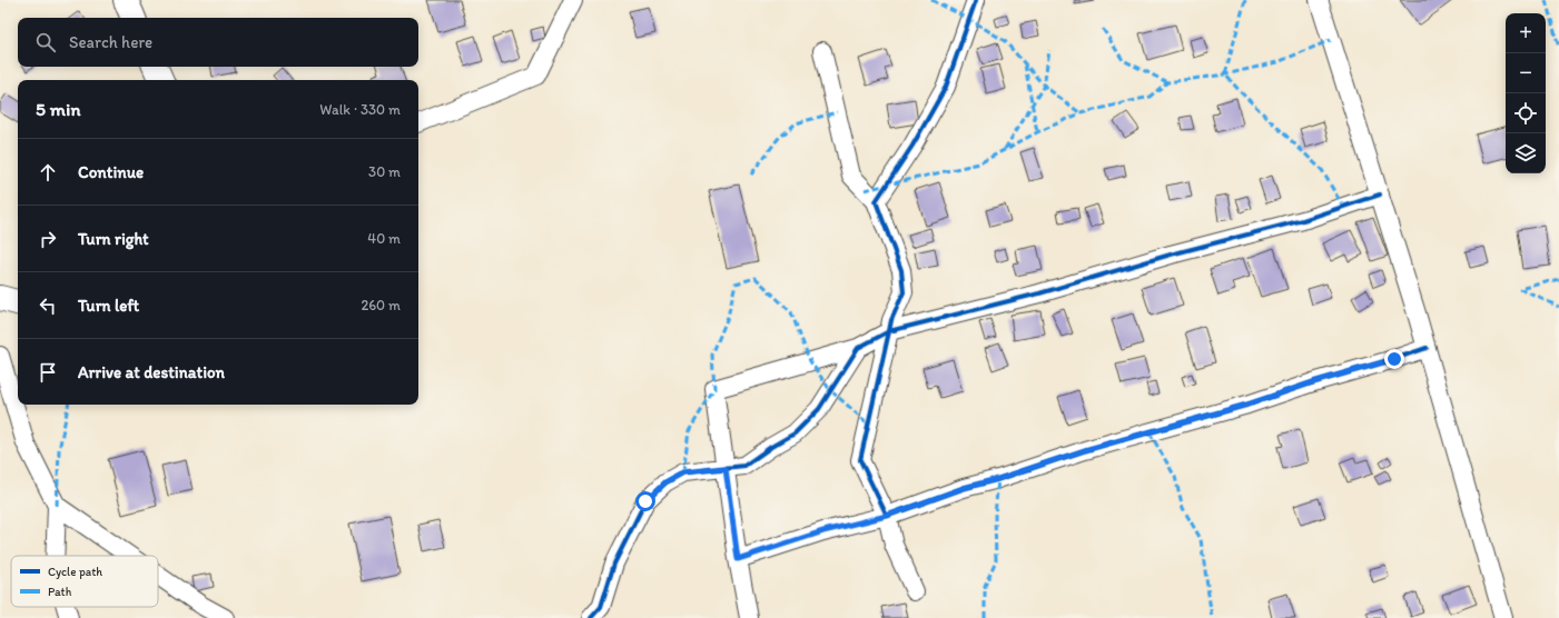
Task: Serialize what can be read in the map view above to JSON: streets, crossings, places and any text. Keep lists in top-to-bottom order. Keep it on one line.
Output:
{"legend":["Cycle path","Path"],"page":{"map_buttons":["+","−"],"search":"Search here","heading":["5 min","Walk · 330 m"],"list":[["Continue","30 m"],["Turn right","40 m"],["Turn left","260 m"],"Arrive at destination"]}}
